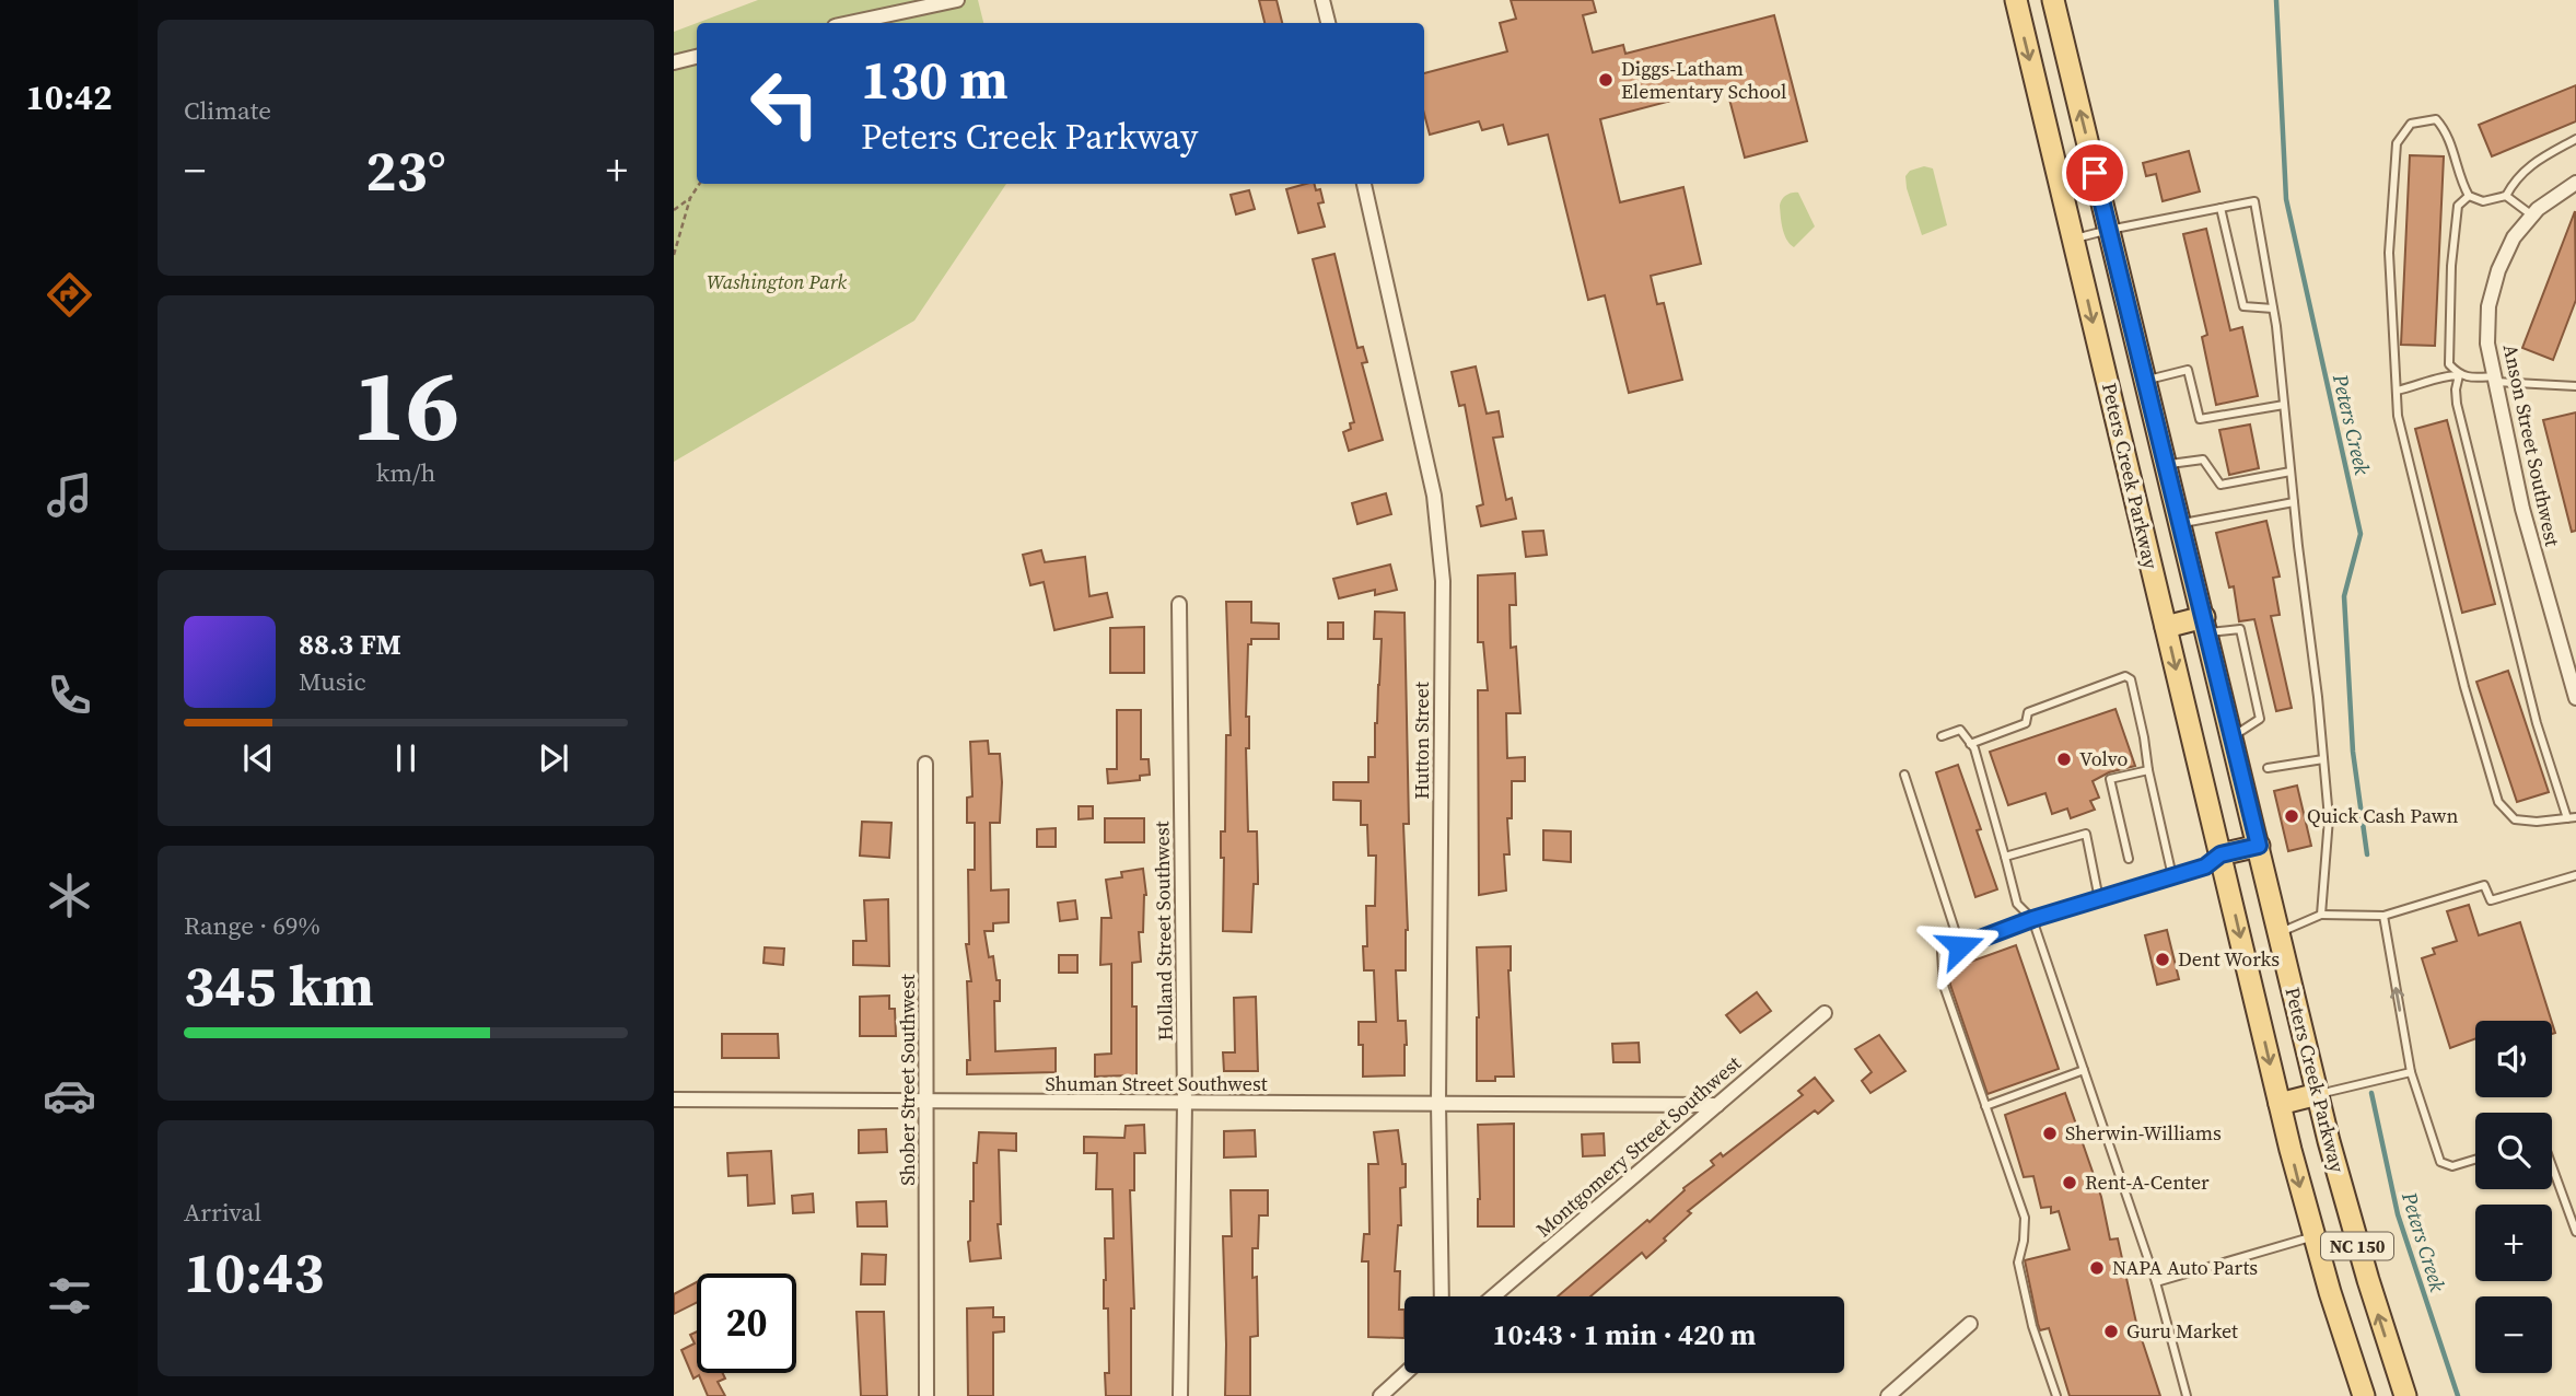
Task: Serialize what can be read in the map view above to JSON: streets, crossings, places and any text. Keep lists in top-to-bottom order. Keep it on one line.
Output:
{"streets":{"main road":["Peters Creek Parkway","NC 150"],"street":["Anson Street Southwest","Hutton Street","Holland Street Southwest","Shober Street Southwest","Shuman Street Southwest","Montgomery Street Southwest"]},"crossings":[["Hutton Street","Shuman Street Southwest"],["Holland Street Southwest","Shuman Street Southwest"],["Shober Street Southwest","Shuman Street Southwest"],["Shuman Street Southwest","Montgomery Street Southwest"]],"water":["Peters Creek"],"parks":["Washington Park"],"places":["Diggs-Latham Elementary School","Volvo","Quick Cash Pawn","Dent Works","Sherwin-Williams","Rent-A-Center","NAPA Auto Parts","Guru Market"],"page":{"tabs":"10:42","tile":["Climate",["16","km/h"],["Range · 69%","345 km"],["Arrival","10:43"]],"turn":["130 m","Peters Creek Parkway"],"heat":["−","23°","+"],"song":["88.3 FM","Music"],"map_buttons":["+","−"],"limit":"20","trip":"10:43 · 1 min · 420 m"}}
